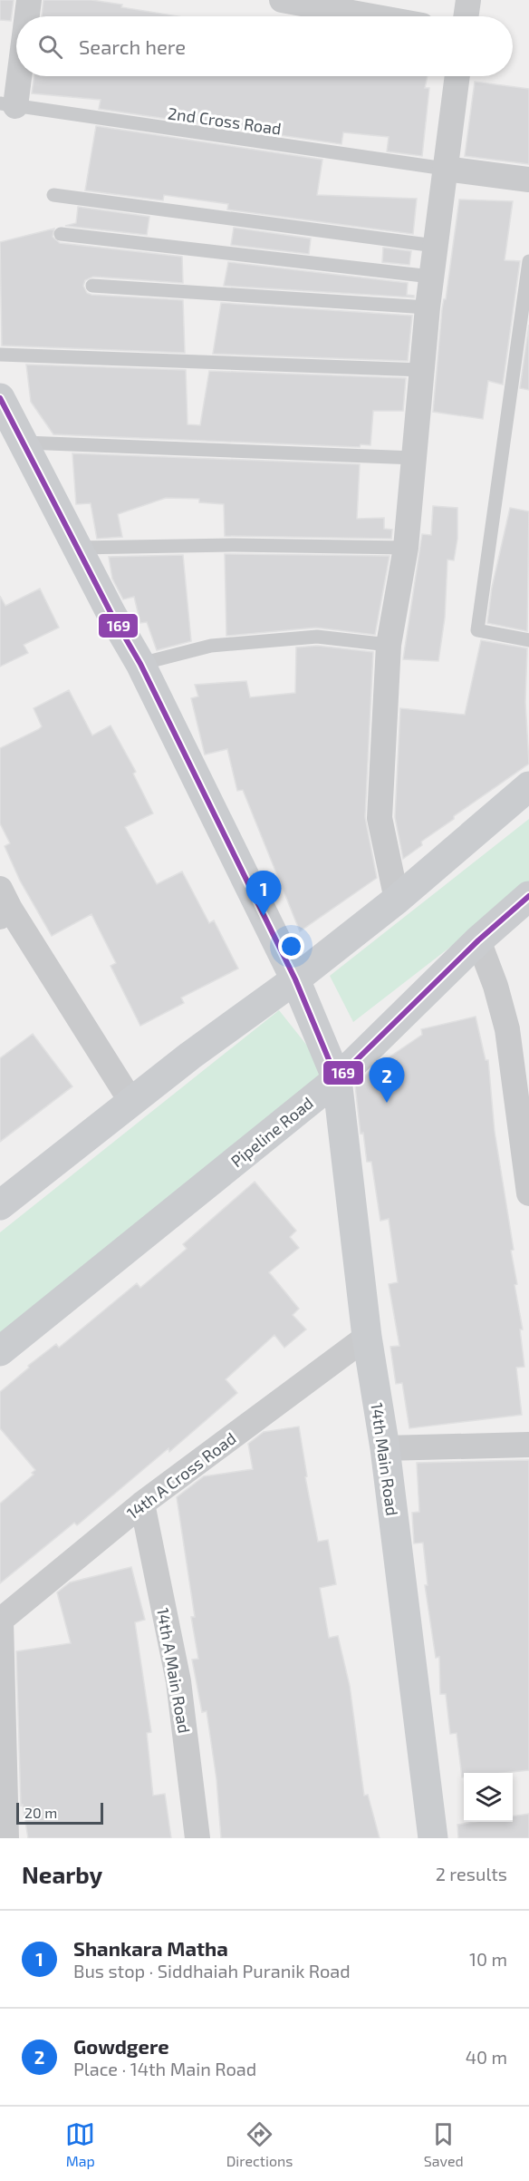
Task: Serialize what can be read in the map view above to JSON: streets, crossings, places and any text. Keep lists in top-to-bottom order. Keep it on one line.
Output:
{"streets":{"main road":["Pipeline Road","14th Main Road"],"street":["14th A Cross Road","14th A Main Road"],"lane":["2nd Cross Road"]},"crossings":[["Pipeline Road","14th Main Road"],["14th Main Road","14th A Cross Road"],["14th A Cross Road","14th A Main Road"]],"lines":["transit line 169"],"scale_bar":"20 m","page":{"search":"Search here","pins":["1","2"],"scale":"20 m","heading":["Nearby","2 results"],"list":[{"mark":"1","name":"Shankara Matha","note":"Bus stop · Siddhaiah Puranik Road","value":"10 m"},{"mark":"2","name":"Gowdgere","note":"Place · 14th Main Road","value":"40 m"}],"nav":["Map","Directions","Saved"]}}
